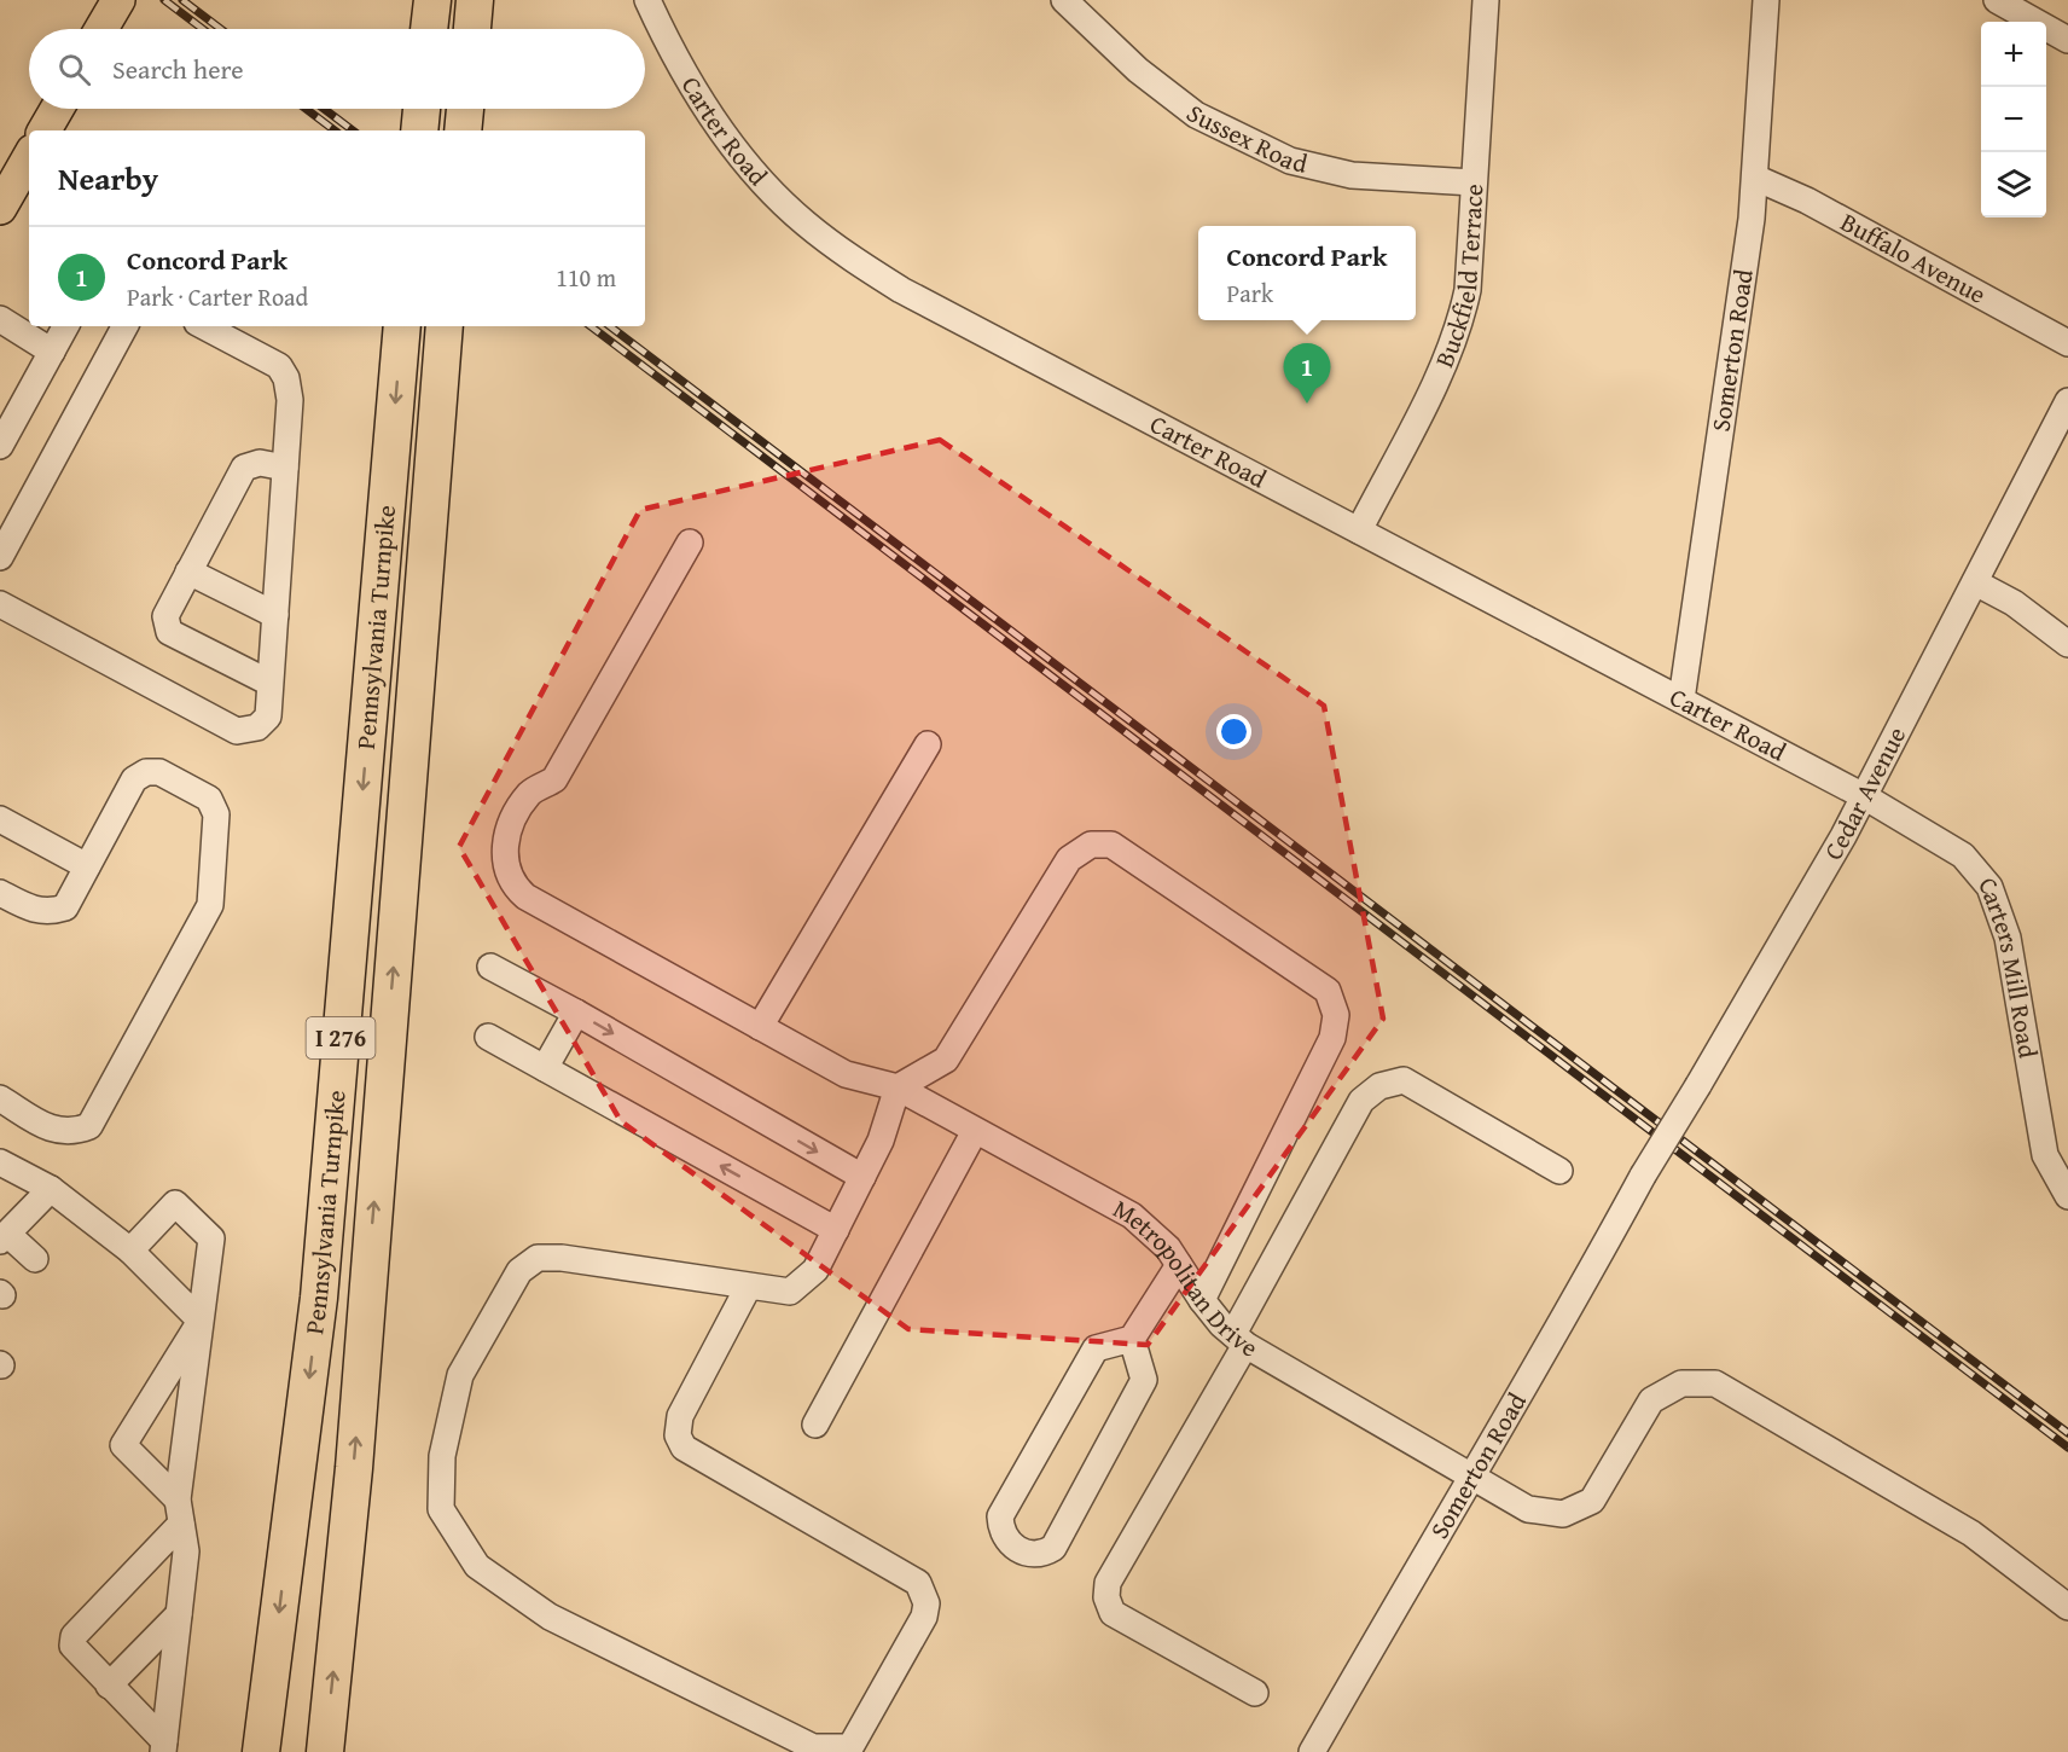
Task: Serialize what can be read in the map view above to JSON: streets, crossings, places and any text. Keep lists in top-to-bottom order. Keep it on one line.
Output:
{"streets":{"highway":["Pennsylvania Turnpike","I 276"],"street":["Carter Road","Sussex Road","Buffalo Avenue","Buckfield Terrace","Somerton Road","Cedar Avenue","Carters Mill Road","Metropolitan Drive"]},"crossings":[["Carter Road","Buckfield Terrace"],["Carter Road","Somerton Road"],["Carter Road","Cedar Avenue"],["Carter Road","Carters Mill Road"],["Sussex Road","Buckfield Terrace"],["Buffalo Avenue","Somerton Road"],["Somerton Road","Cedar Avenue"],["Somerton Road","Metropolitan Drive"],["Cedar Avenue","Carters Mill Road"]],"page":{"map_buttons":["+","−"],"search":"Search here","heading":"Nearby","list":[{"mark":"1","name":"Concord Park","note":"Park · Carter Road","value":"110 m"}],"popup":["Concord Park","Park"],"pins":"1"}}
